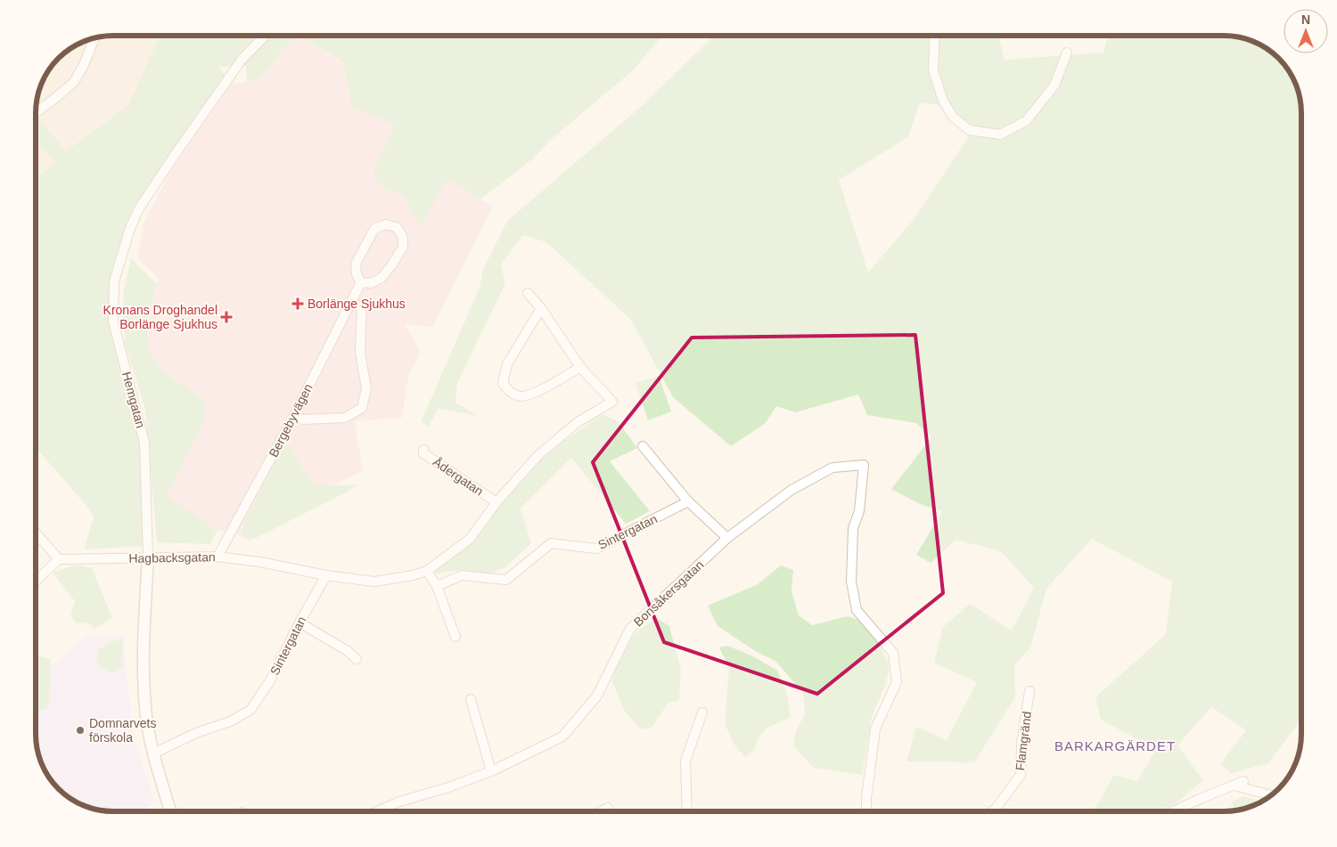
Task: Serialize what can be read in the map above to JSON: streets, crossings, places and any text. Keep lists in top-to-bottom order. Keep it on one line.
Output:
{"streets":{"street":["Hemgatan","Bergebyvägen","Ådergatan","Sintergatan","Hagbacksgatan","Bonsåkersgatan","Flamgränd"]},"crossings":[["Hemgatan","Sintergatan"],["Hemgatan","Hagbacksgatan"],["Bergebyvägen","Hagbacksgatan"],["Sintergatan","Hagbacksgatan"]],"districts":["BARKARGÄRDET"],"places":{"health":["Borlänge Sjukhus","Kronans Droghandel Borlänge Sjukhus"],"other":["Domnarvets förskola"]},"north":"top"}
